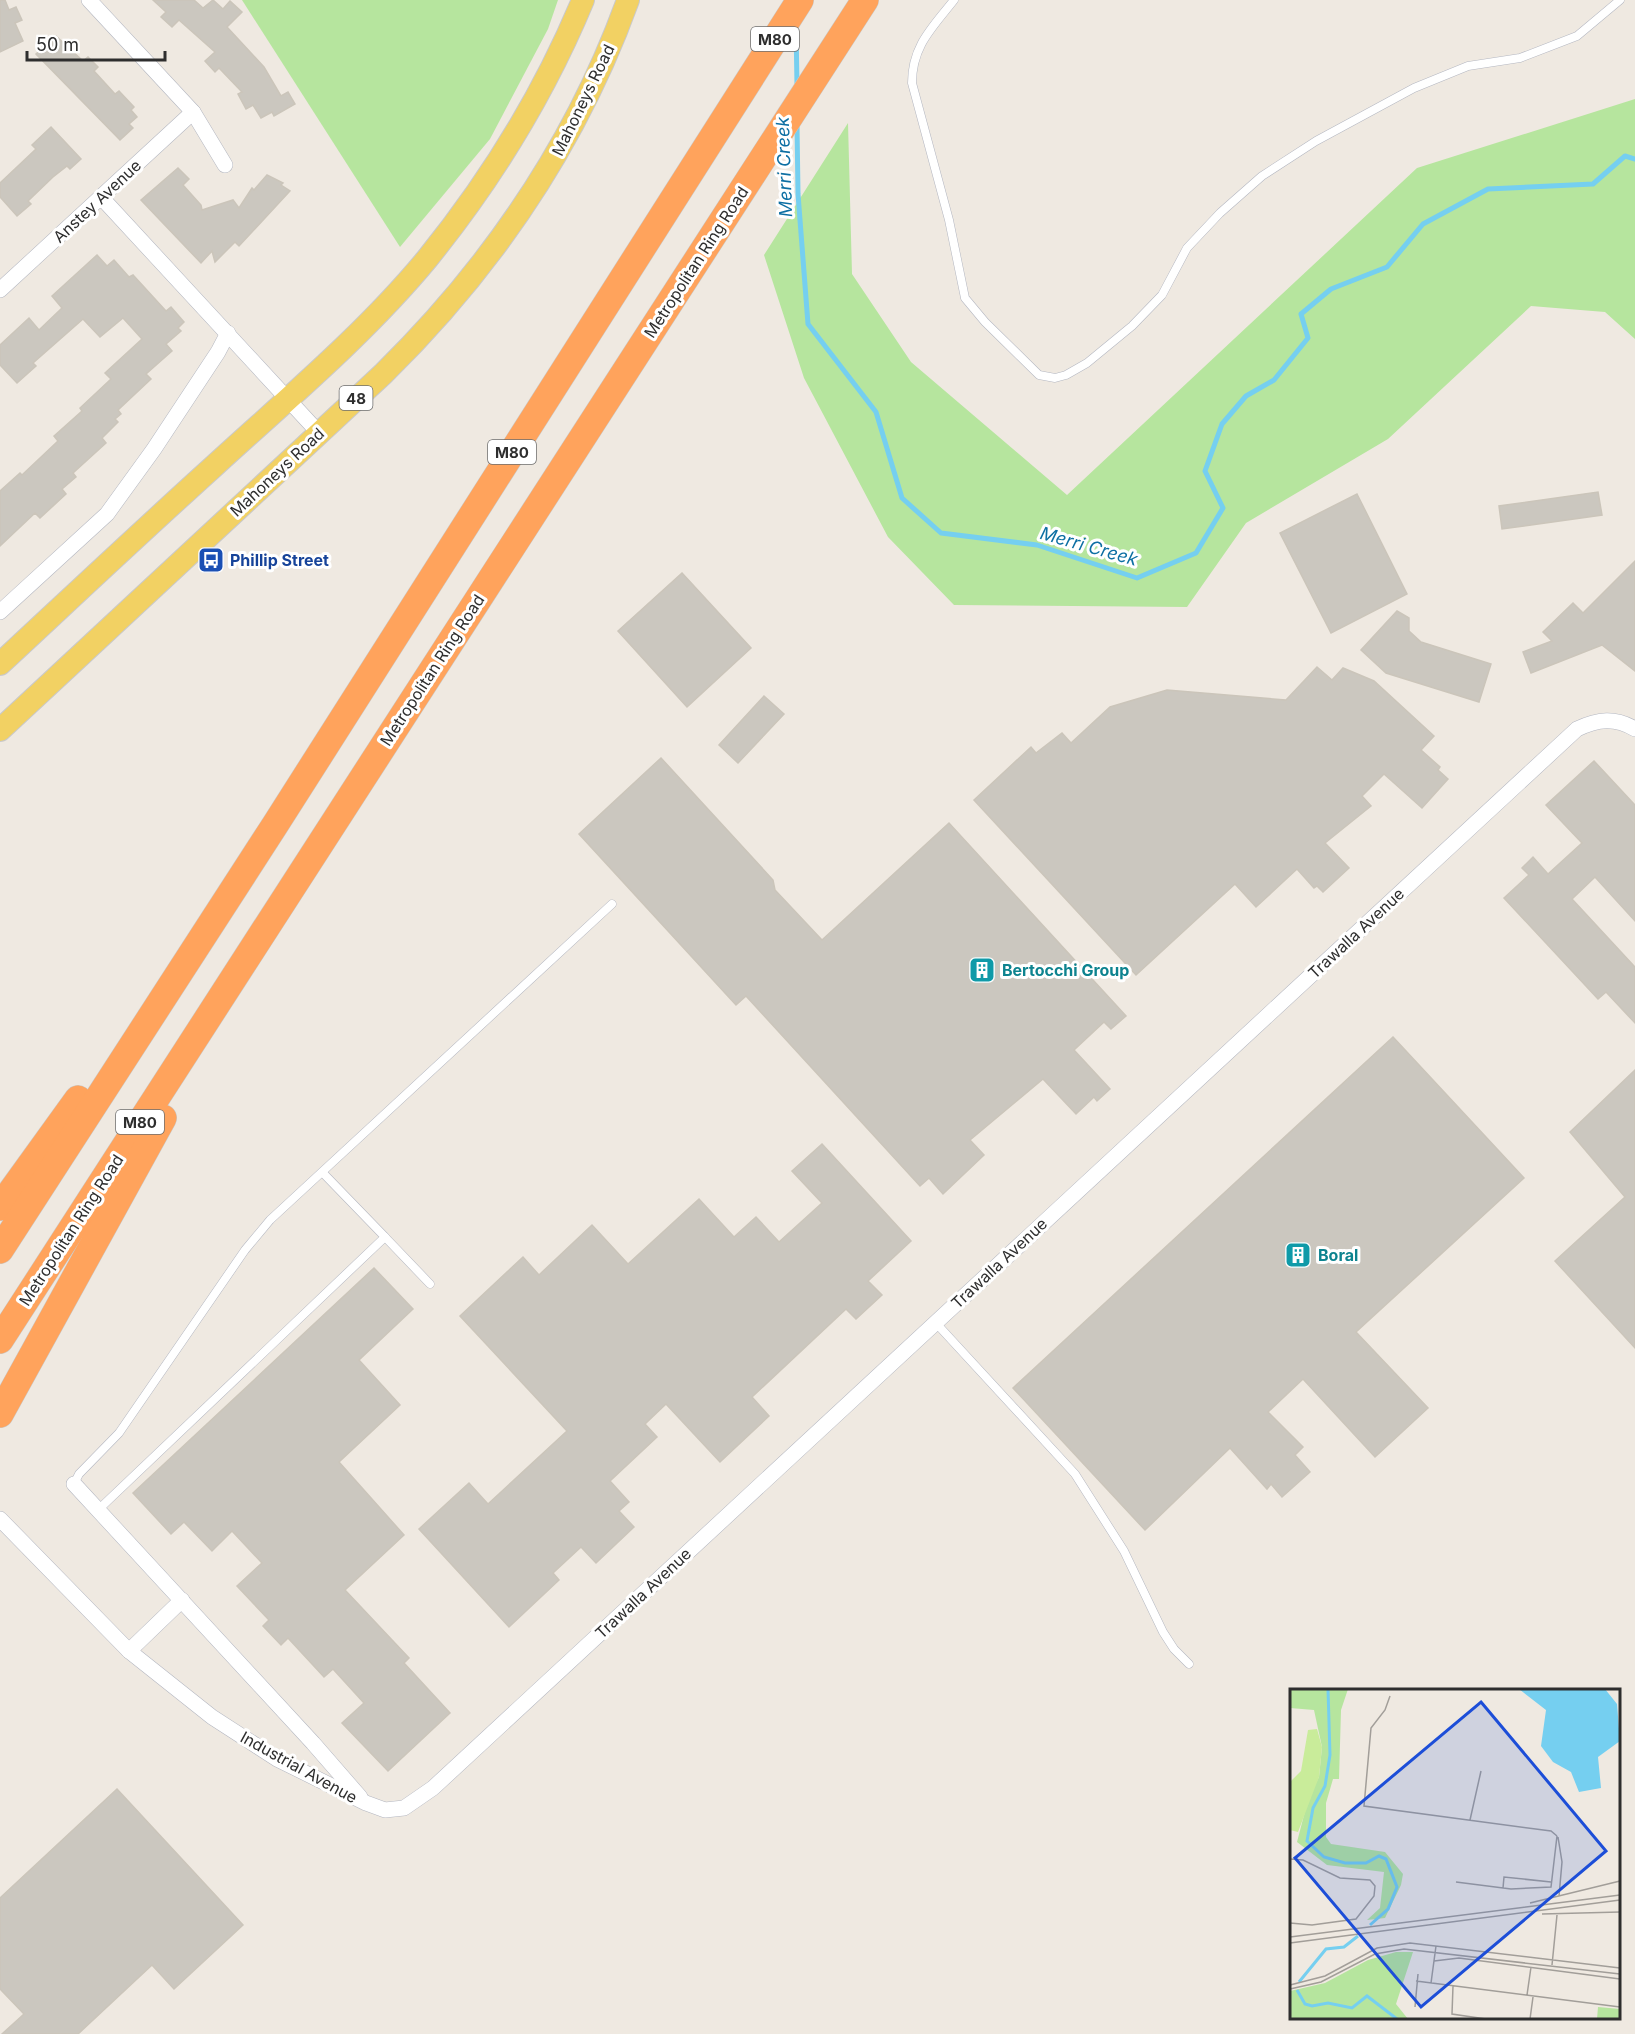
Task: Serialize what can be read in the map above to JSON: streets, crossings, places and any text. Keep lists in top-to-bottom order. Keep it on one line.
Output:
{"streets":{"highway":["M80","Metropolitan Ring Road"],"main road":["Mahoneys Road","48"],"street":["Anstey Avenue","Trawalla Avenue","Industrial Avenue"]},"crossings":[["Trawalla Avenue","Industrial Avenue"]],"water":["Merri Creek"],"places":{"bus stop":["Phillip Street"],"building":["Bertocchi Group","Boral"]},"scale_bar":"50 m"}
